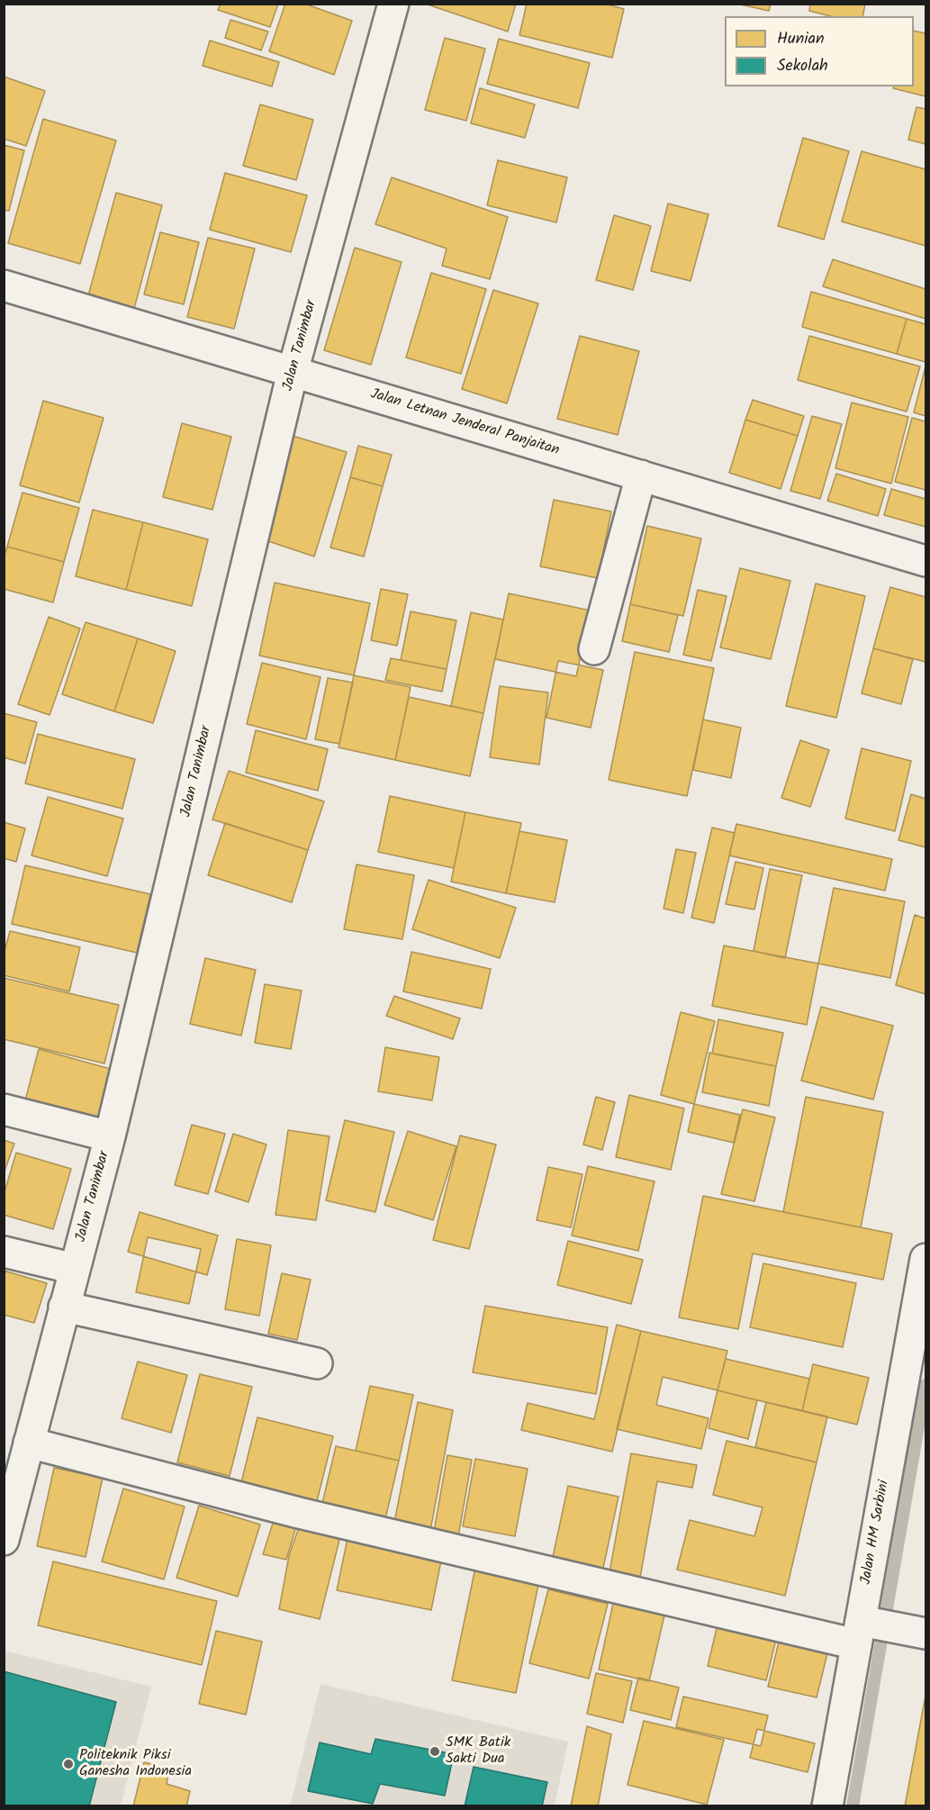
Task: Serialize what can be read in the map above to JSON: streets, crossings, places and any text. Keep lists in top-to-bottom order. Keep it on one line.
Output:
{"streets":{"street":["Jalan Tanimbar","Jalan Letnan Jenderal Panjaitan","Jalan HM Sarbini"]},"crossings":[["Jalan Tanimbar","Jalan Letnan Jenderal Panjaitan"]],"places":["SMK Batik Sakti Dua","Politeknik Piksi Ganesha Indonesia"],"legend":["Hunian","Sekolah"]}
